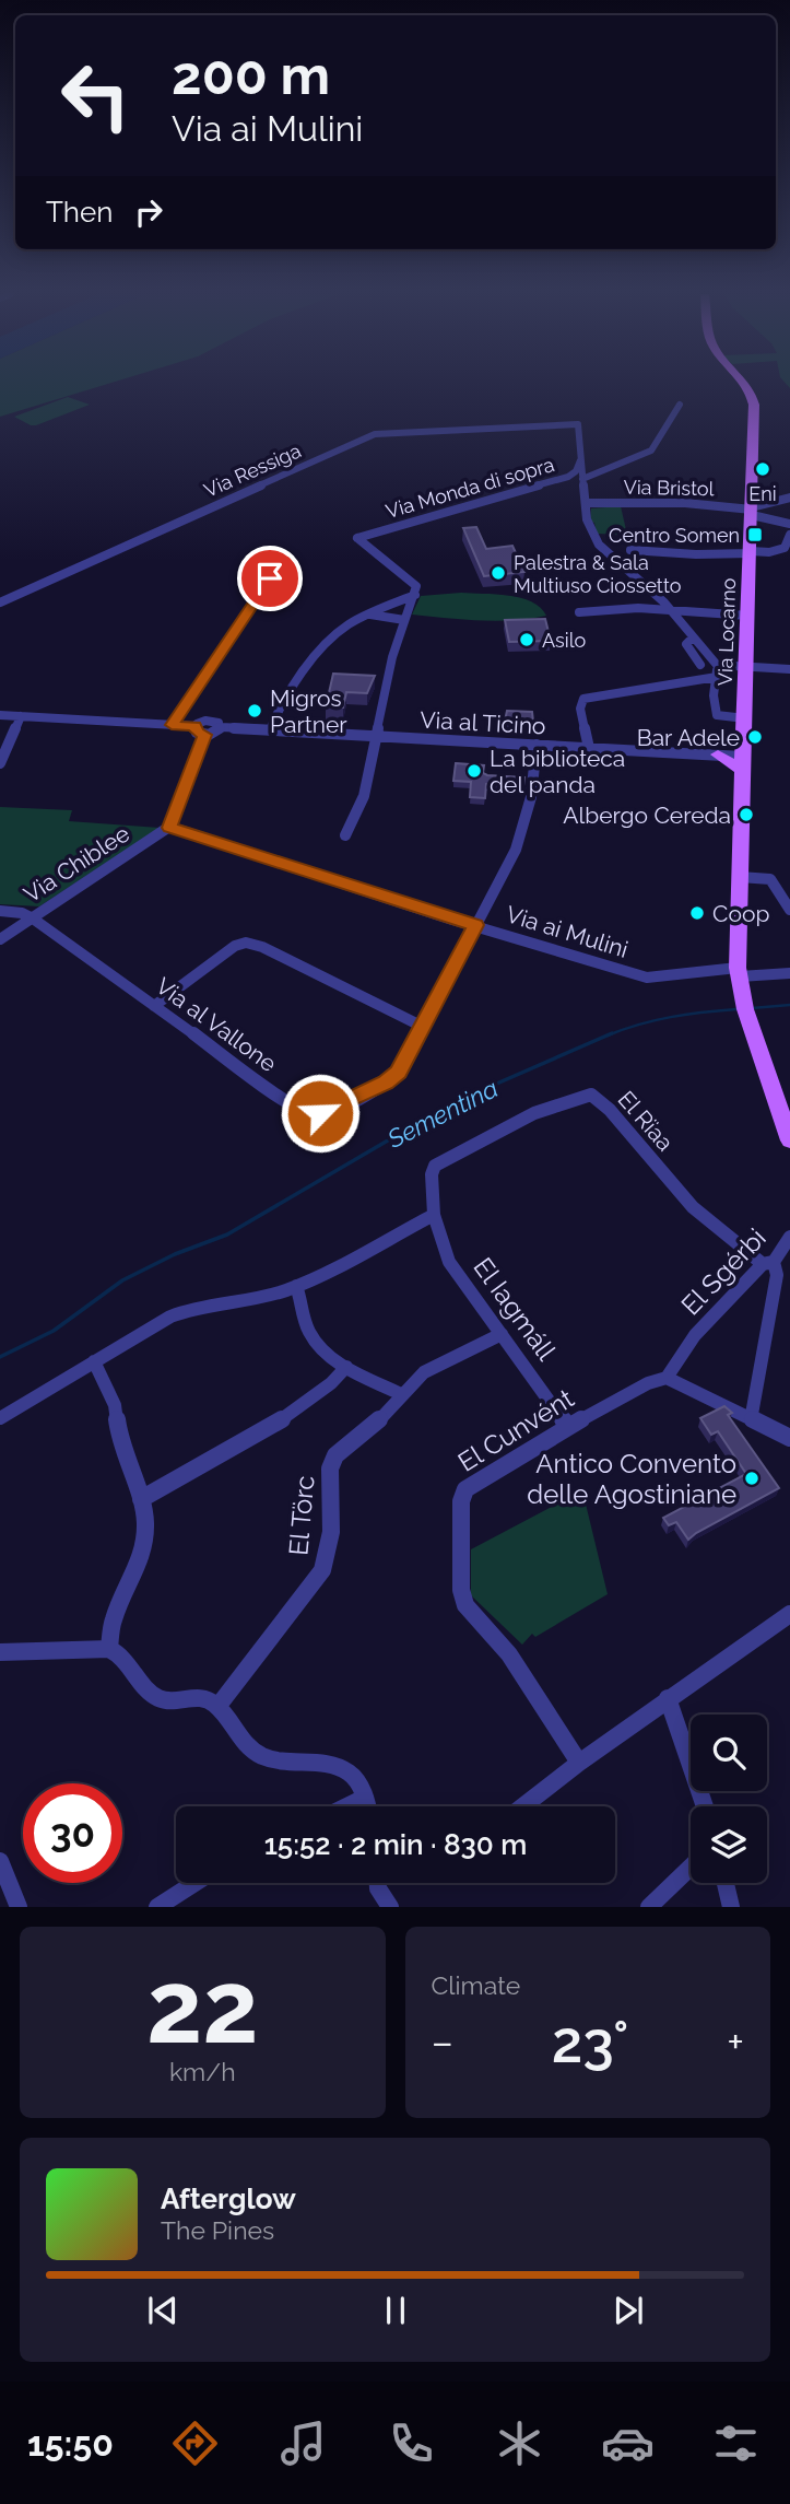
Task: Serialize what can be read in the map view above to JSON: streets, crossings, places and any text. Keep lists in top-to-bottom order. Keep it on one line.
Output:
{"streets":{"main road":["Via Locarno"],"street":["Via Ressiga","Via Monda di sopra","Via Bristol","Via al Ticino","Via Chiblee","Via ai Mulini","Via al Vallone","El Rïaa","El Sgérbi","El Iagmáll","El Cunvént","El Törc"]},"crossings":[["Via Ressiga","Via Monda di sopra"],["Via Bristol","Via Locarno"],["Via Locarno","Via ai Mulini"],["Via al Ticino","Via al Vallone"],["Via Chiblee","Via ai Mulini"],["Via Chiblee","Via al Vallone"],["Via ai Mulini","Via al Vallone"],["El Rïaa","El Sgérbi"],["El Rïaa","El Iagmáll"],["El Sgérbi","El Cunvént"],["El Iagmáll","El Cunvént"],["El Iagmáll","El Törc"]],"water":["Sementina"],"places":{"other":["Eni","Palestra & Sala Multiuso Ciossetto","Asilo","Migros Partner","Bar Adele","La biblioteca del panda","Albergo Cereda","Coop","Antico Convento delle Agostiniane"],"transit":["Centro Somen"]},"page":{"turn":["200 m","Via ai Mulini"],"then":"Then","limit":"30","trip":"15:52 · 2 min · 830 m","tile":[["22","km/h"],"Climate"],"heat":["−","23°","+"],"song":["Afterglow","The Pines"],"tabs":"15:50"}}
